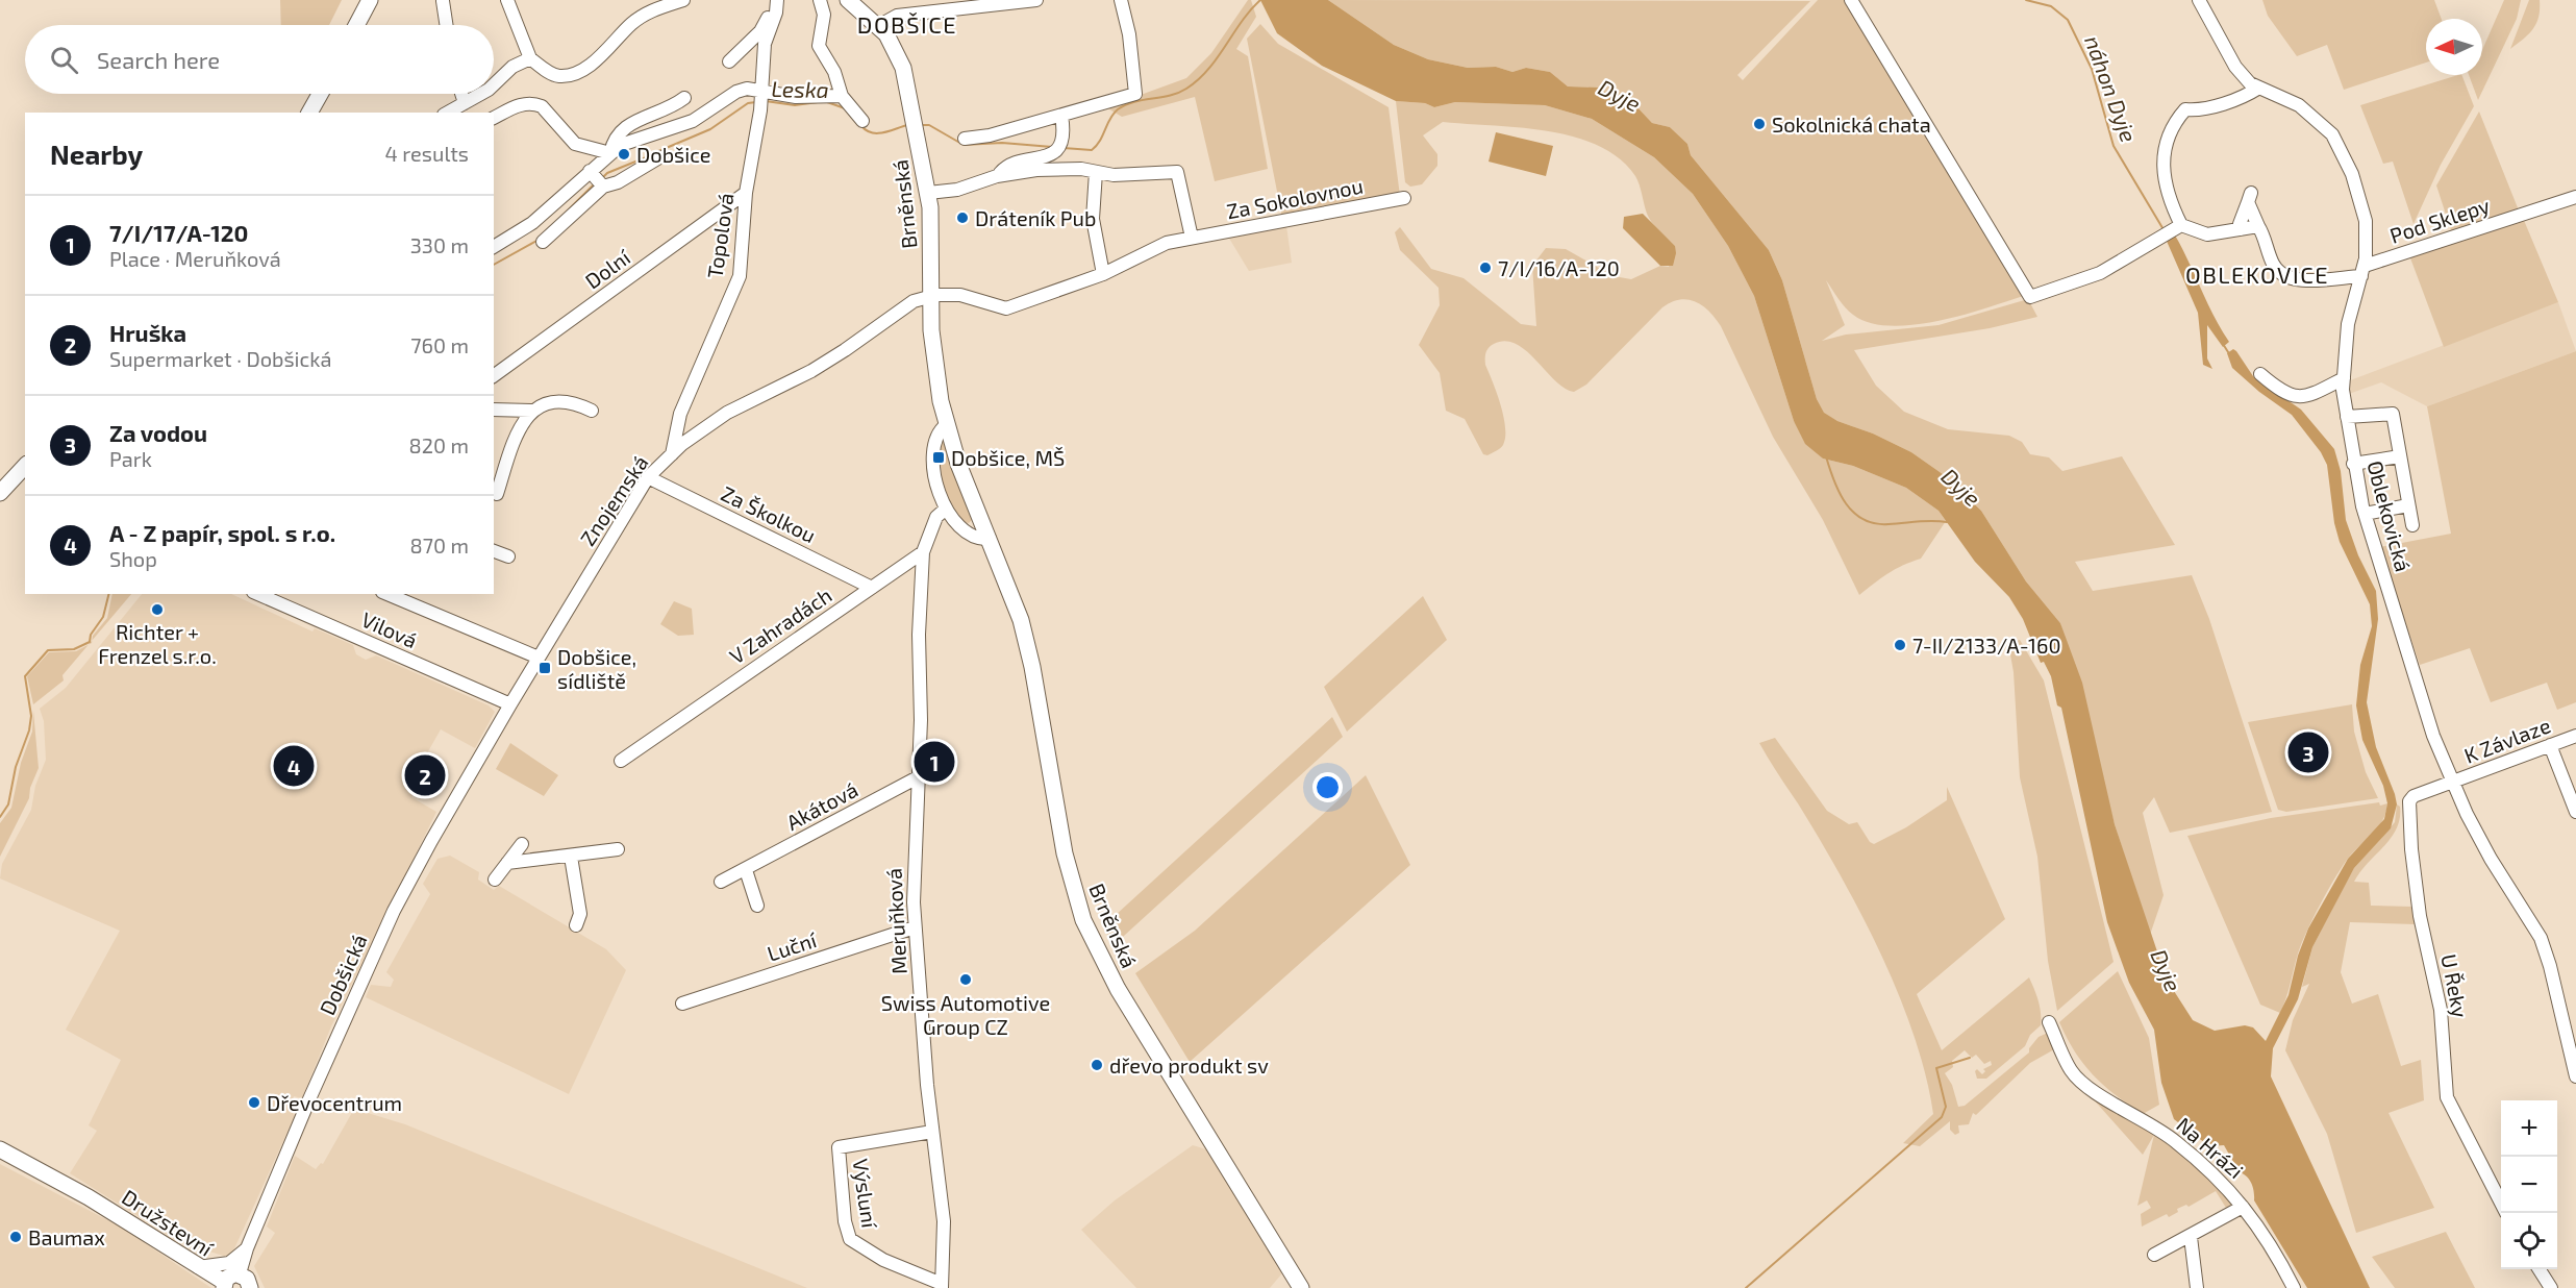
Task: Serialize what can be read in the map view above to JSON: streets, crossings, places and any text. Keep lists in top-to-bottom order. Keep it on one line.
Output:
{"streets":{"main road":["Brněnská","Družstevní"],"street":["Za Sokolovnou","Pod Sklepy","Topolová","Dolní","Znojemská","Za Školkou","Oblekovická","V Zahradách","Vilová","K Závlaze","Akátová","Meruňková","Luční","Dobšická","U Řeky","Na Hrázi","Výsluní"]},"crossings":[["Za Sokolovnou","Brněnská"],["Za Sokolovnou","Znojemská"],["Brněnská","Znojemská"],["Pod Sklepy","Oblekovická"],["Topolová","Dolní"],["Topolová","Znojemská"],["Znojemská","Za Školkou"],["Znojemská","Vilová"],["Znojemská","Dobšická"],["Za Školkou","V Zahradách"],["Oblekovická","K Závlaze"],["Oblekovická","U Řeky"],["V Zahradách","Meruňková"],["Vilová","Dobšická"],["K Závlaze","U Řeky"],["Akátová","Meruňková"],["Meruňková","Luční"],["Meruňková","Výsluní"]],"districts":["DOBŠICE","OBLEKOVICE"],"water":["Leska","náhon Dyje","Dyje"],"places":{"other":["Sokolnická chata","Dobšice","Dráteník Pub","7/I/16/A-120","Richter + Frenzel s.r.o.","7-II/2133/A-160","Swiss Automotive Group CZ","dřevo produkt sv","Dřevocentrum","Baumax"],"transit":["Dobšice, MŠ","Dobšice, sídliště"]},"north":"left","page":{"search":"Search here","heading":["Nearby","4 results"],"list":[{"mark":"1","name":"7/I/17/A-120","note":"Place · Meruňková","value":"330 m"},{"mark":"2","name":"Hruška","note":"Supermarket · Dobšická","value":"760 m"},{"mark":"3","name":"Za vodou","note":"Park","value":"820 m"},{"mark":"4","name":"A - Z papír, spol. s r.o.","note":"Shop","value":"870 m"}],"pins":["3","1","4","2"],"map_buttons":["+","−"]}}
